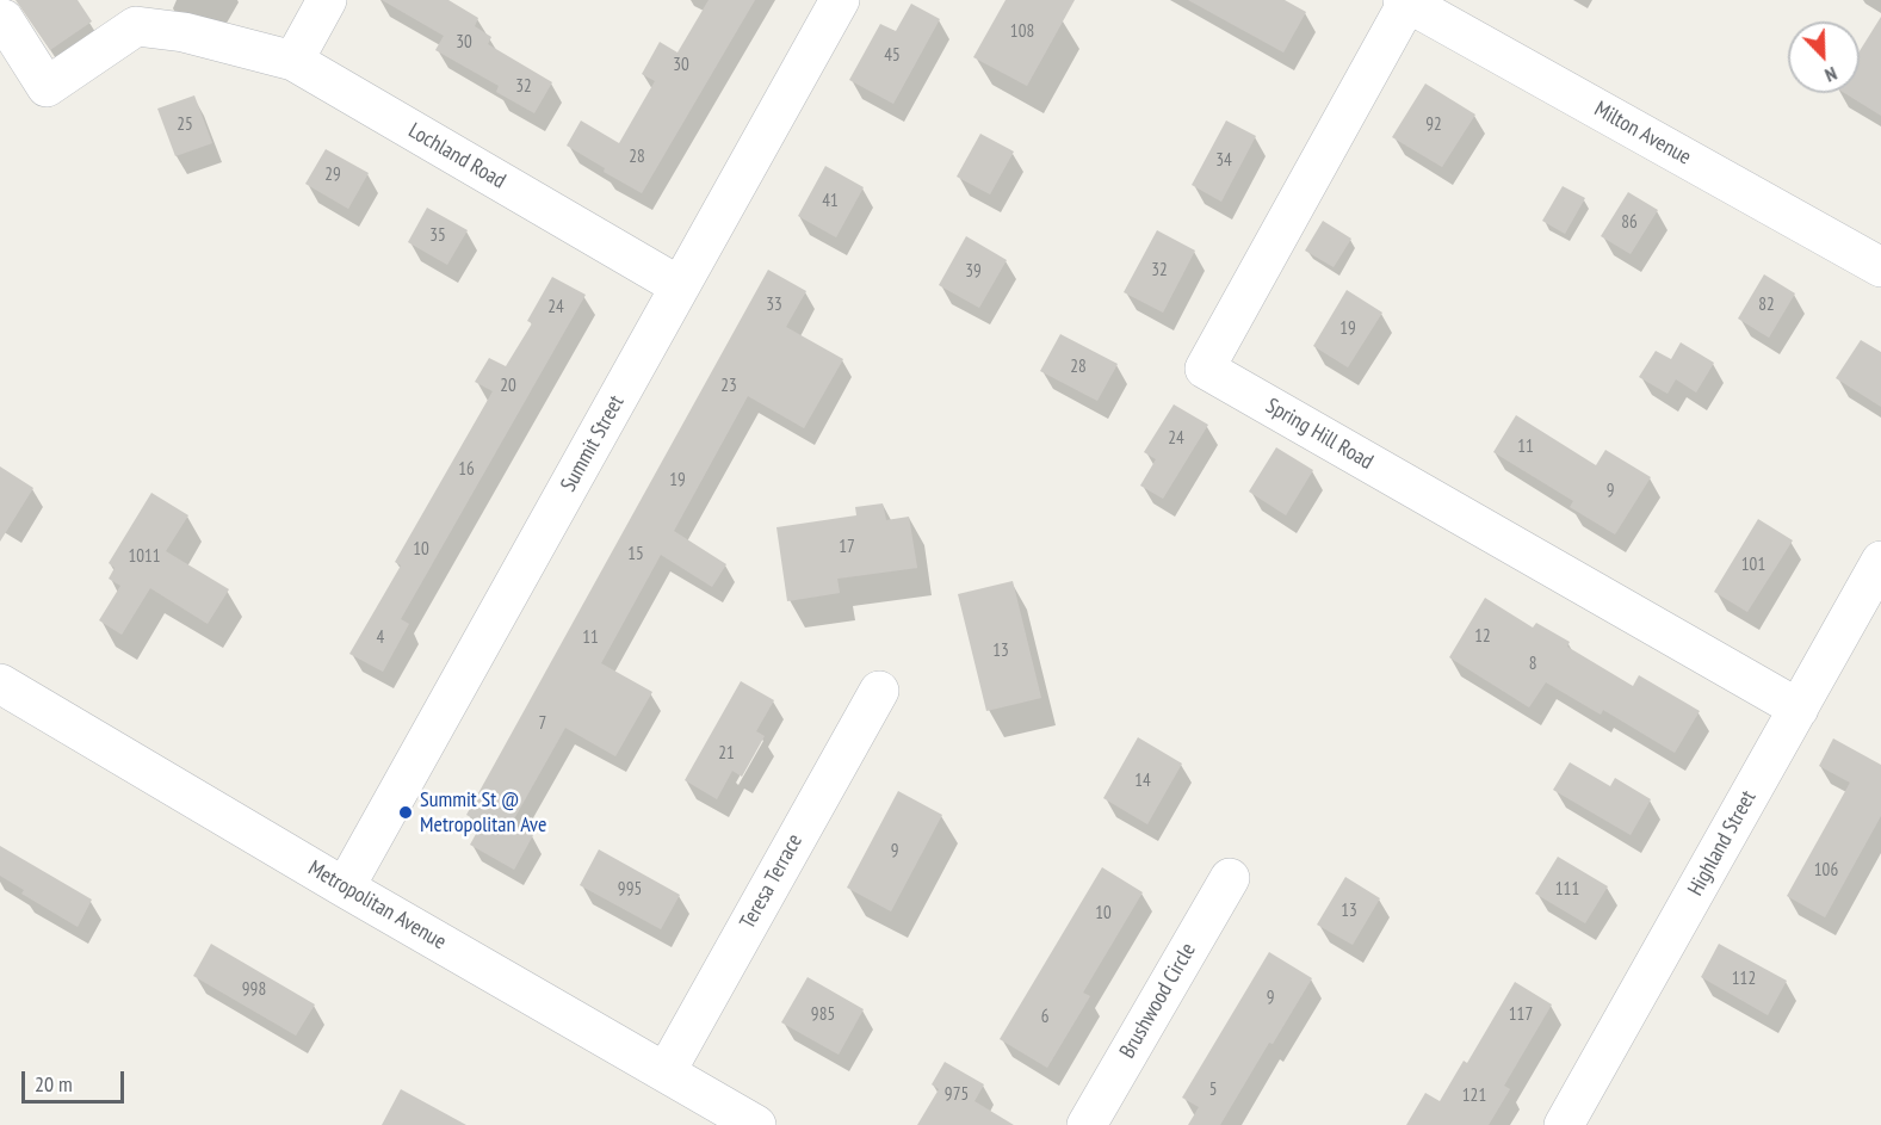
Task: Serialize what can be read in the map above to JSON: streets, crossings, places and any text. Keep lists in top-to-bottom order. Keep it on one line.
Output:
{"streets":{"street":["Milton Avenue","Lochland Road","Spring Hill Road","Summit Street","Highland Street","Teresa Terrace","Metropolitan Avenue","Brushwood Circle"]},"crossings":[["Milton Avenue","Spring Hill Road"],["Lochland Road","Summit Street"],["Spring Hill Road","Highland Street"],["Summit Street","Metropolitan Avenue"],["Teresa Terrace","Metropolitan Avenue"]],"places":["Summit St @ Metropolitan Ave"],"house_numbers":["108","30","45","30","32","25","92","28","34","29","41","86","35","32","39","33","82","24","19","28","20","23","24","11","16","19","9","17","10","15","1011","101","12","4","11","13","8","7","21","14","9","106","995","111","13","10","112","998","9","985","117","6","5","975","121"],"scale_bar":"20 m","north":"bottom right"}
